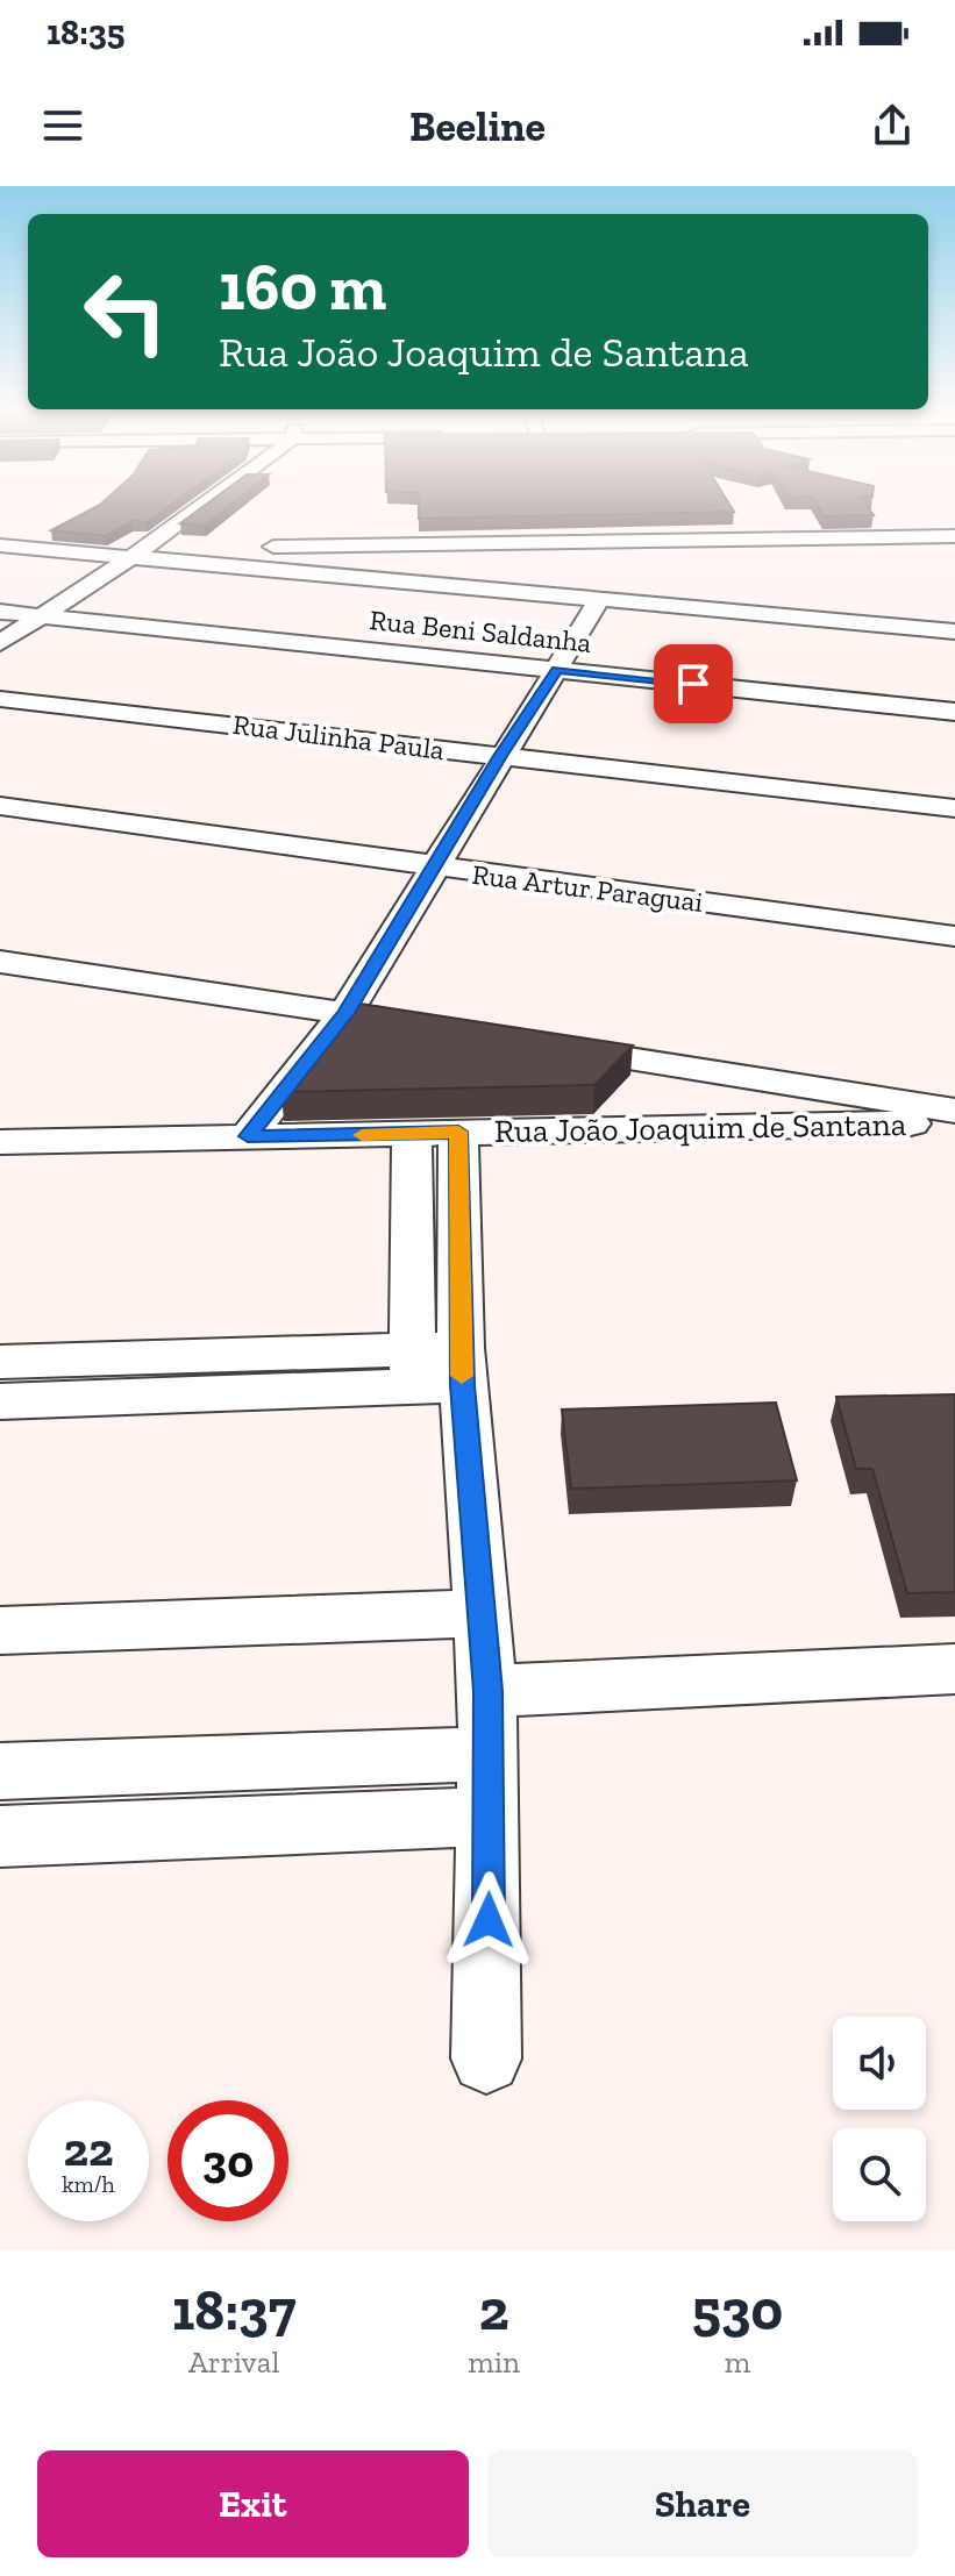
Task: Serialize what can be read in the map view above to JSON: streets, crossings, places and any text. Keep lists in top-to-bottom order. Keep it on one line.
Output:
{"streets":{"street":["Rua Beni Saldanha","Rua Julinha Paula","Rua Artur Paraguai","Rua João Joaquim de Santana"]},"page":{"status":"18:35","header":"Beeline","turn":["160 m","Rua João Joaquim de Santana"],"speed":"22 km/h","limit":"30","eta":["18:37","Arrival","2","min","530","m"],"buttons":["Exit","Share"]}}
